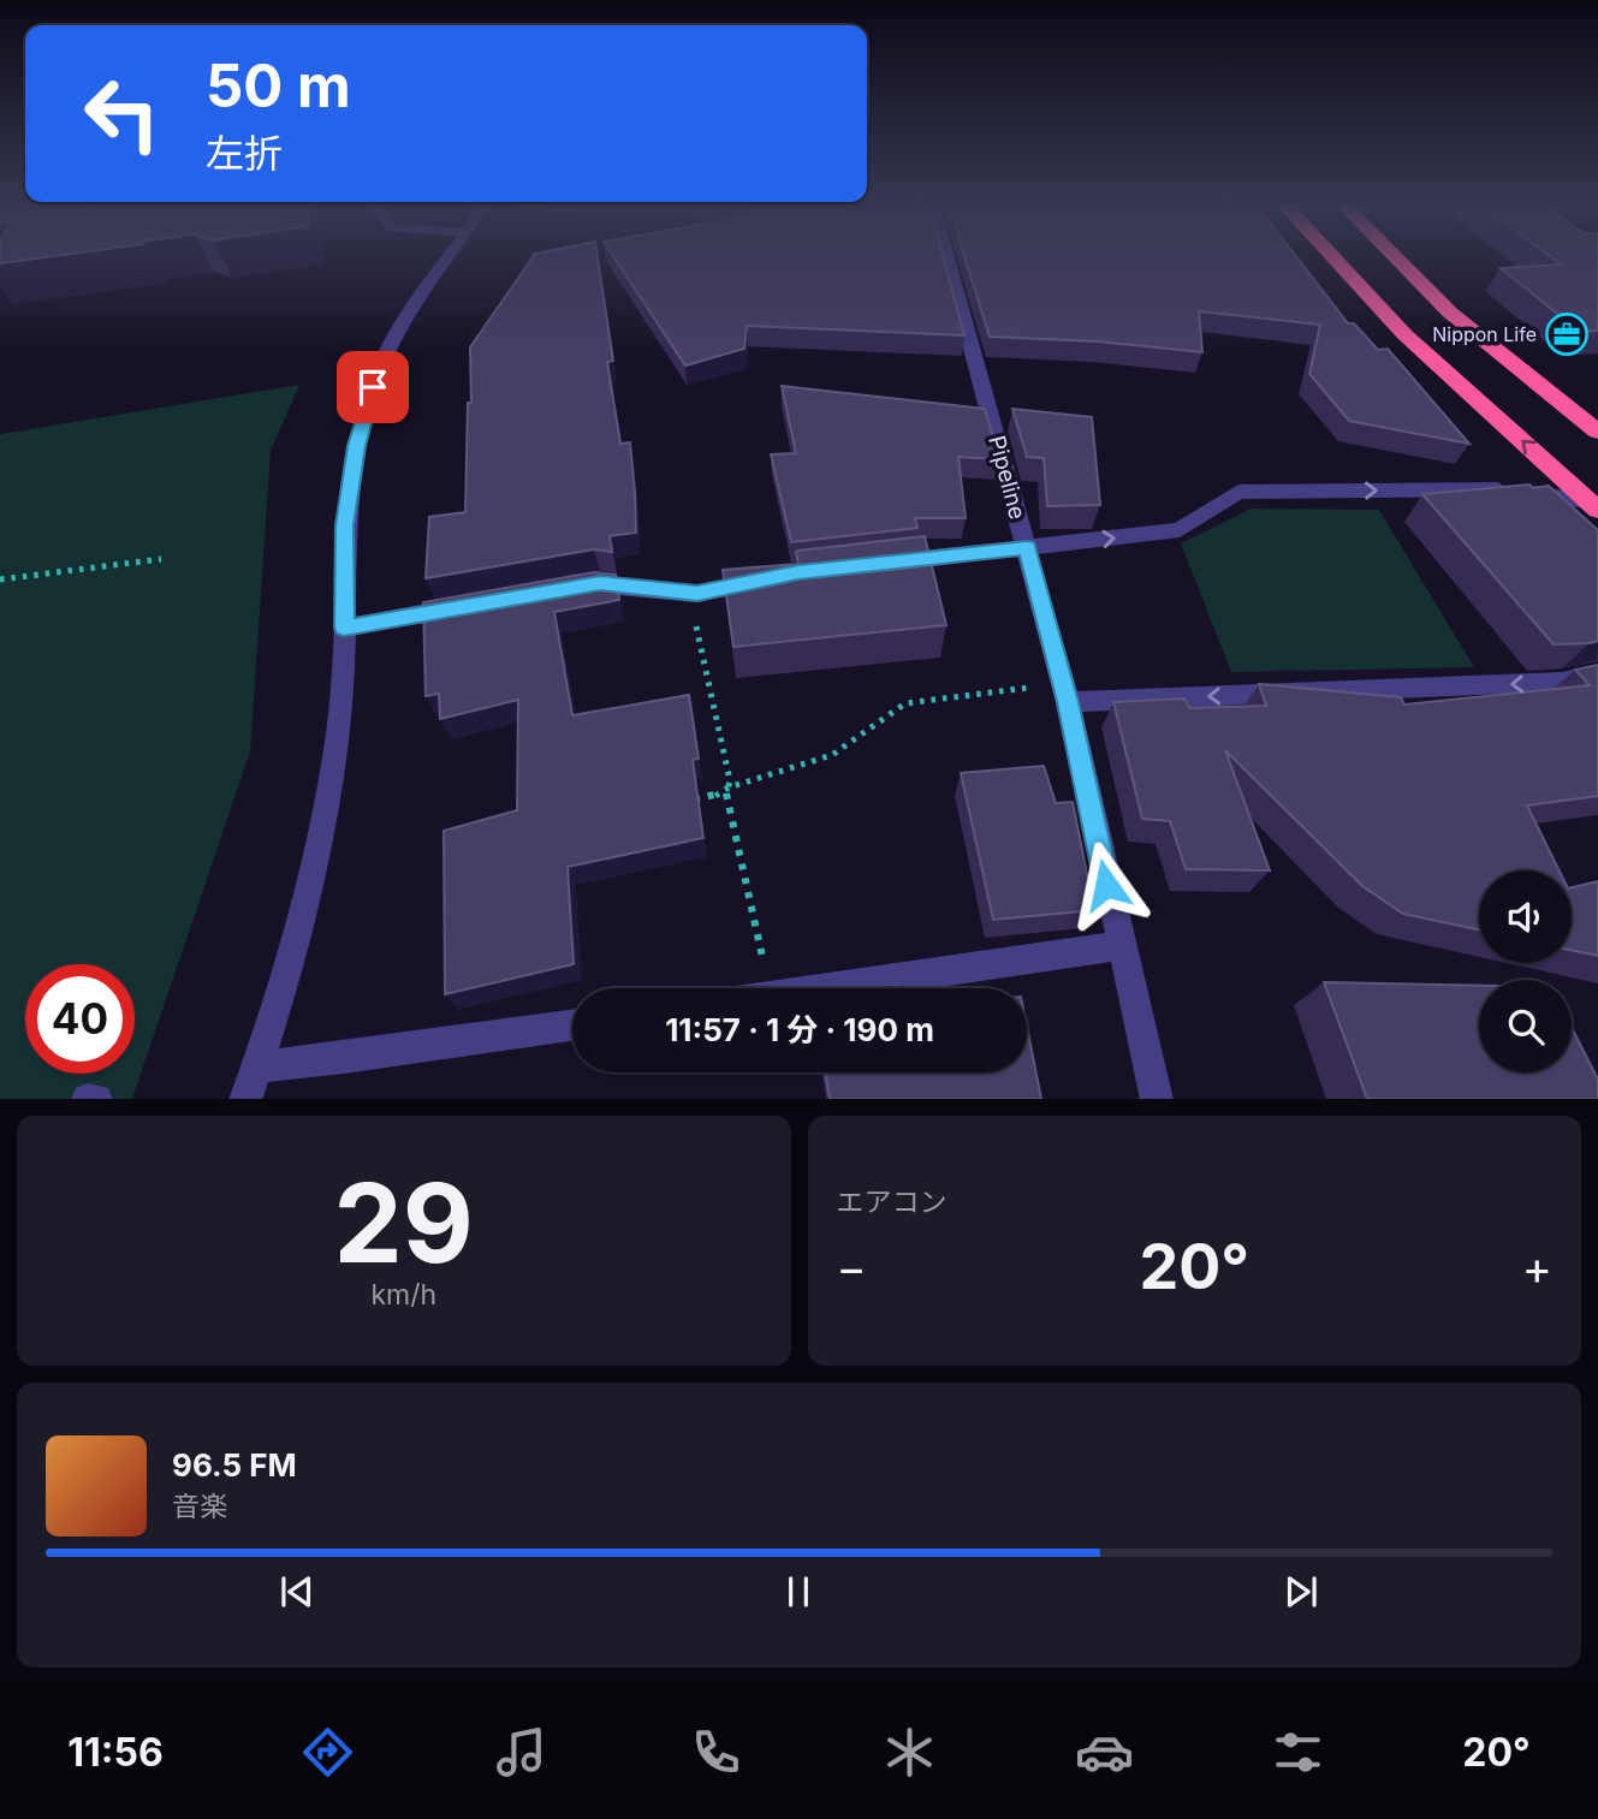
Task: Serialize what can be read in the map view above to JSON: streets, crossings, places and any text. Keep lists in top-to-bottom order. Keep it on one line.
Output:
{"streets":{"street":["Pipeline"]},"places":{"office":["Nippon Life"]},"page":{"turn":["50 m","左折"],"limit":"40","trip":"11:57 · 1 分 · 190 m","tile":[["29","km/h"],"エアコン"],"heat":["−","20°","+"],"song":["96.5 FM","音楽"],"tabs":["11:56","20°"]}}
